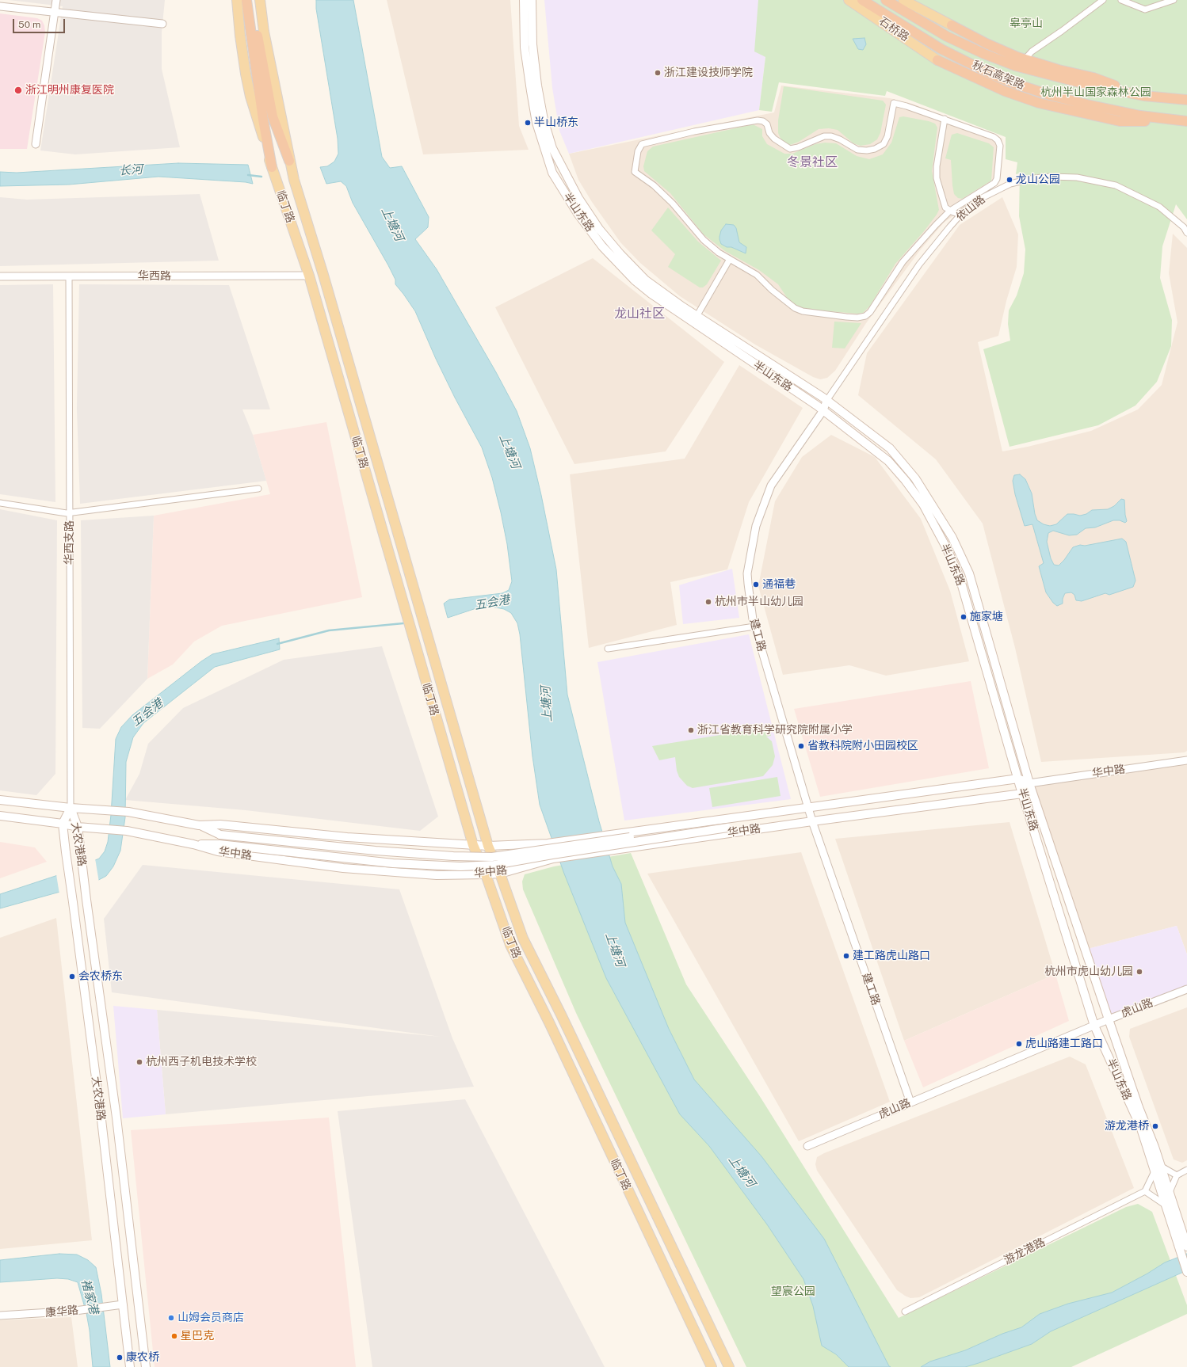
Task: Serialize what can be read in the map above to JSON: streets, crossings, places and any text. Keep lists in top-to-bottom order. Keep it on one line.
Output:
{"streets":{"highway":["秋石高架路"],"main road":["石桥路","临丁路","半山东路","华中路","大农港路"],"street":["依山路","华西路","华西支路","建工路","虎山路","游龙港路","康华路"]},"crossings":[["临丁路","华西路"],["临丁路","华中路"],["依山路","半山东路"],["依山路","建工路"],["半山东路","建工路"],["半山东路","华中路"],["半山东路","虎山路"],["华西路","华西支路"],["华西支路","华中路"],["华西支路","大农港路"],["建工路","华中路"],["建工路","虎山路"],["华中路","大农港路"],["大农港路","康华路"]],"districts":["冬景社区","龙山社区"],"water":["长河","上塘河","五会港","褚家港"],"parks":["皋亭山","杭州半山国家森林公园","望宸公园"],"places":["浙江建设技师学院","浙江明州康复医院","半山桥东","龙山公园","通福巷","杭州市半山幼儿园","施家塘","浙江省教育科学研究院附属小学","省教科院附小田园校区","建工路虎山路口","杭州市虎山幼儿园","会农桥东","虎山路建工路口","杭州西子机电技术学校","游龙港桥","山姆会员商店","星巴克","康农桥"],"scale_bar":"50 m"}
